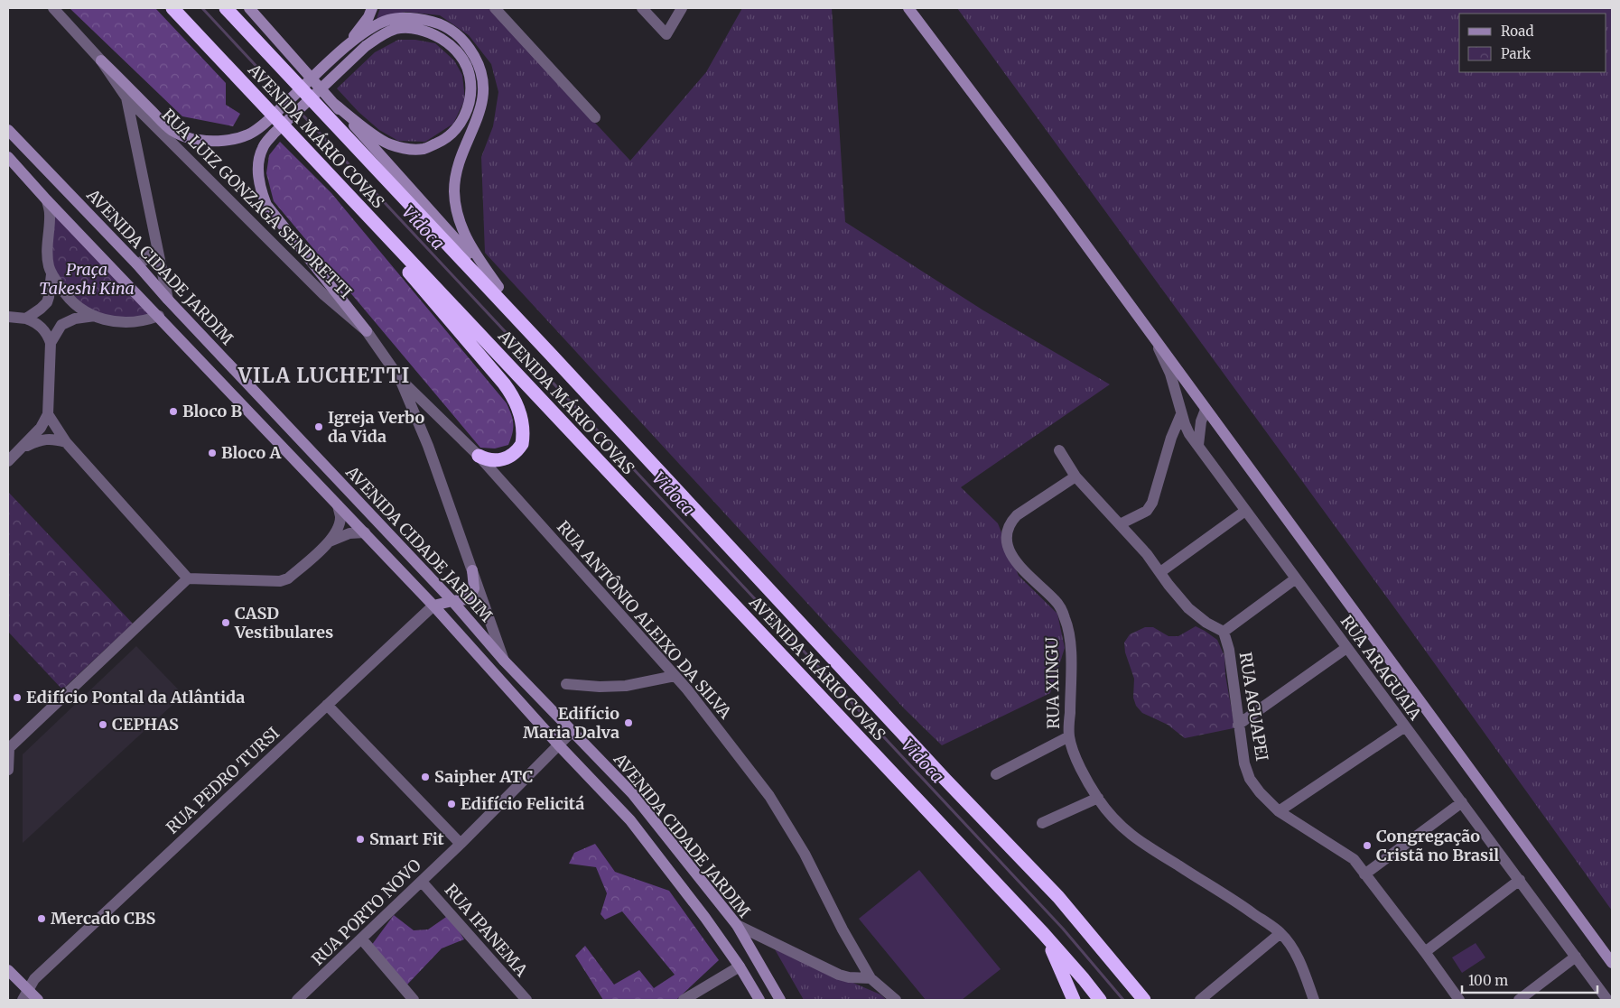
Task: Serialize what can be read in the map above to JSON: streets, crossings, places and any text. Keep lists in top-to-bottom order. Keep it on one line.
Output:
{"streets":{"highway":["AVENIDA MÁRIO COVAS"],"main road":["AVENIDA CIDADE JARDIM"],"street":["RUA LUIZ GONZAGA SENDRETTI","RUA ANTÔNIO ALEIXO DA SILVA","RUA ARAGUAIA","RUA XINGU","RUA AGUAPEI","RUA PEDRO TURSI","RUA PORTO NOVO","RUA IPANEMA"]},"crossings":[["RUA LUIZ GONZAGA SENDRETTI","RUA ANTÔNIO ALEIXO DA SILVA"],["AVENIDA CIDADE JARDIM","RUA PEDRO TURSI"],["AVENIDA CIDADE JARDIM","RUA PORTO NOVO"],["RUA PORTO NOVO","RUA IPANEMA"]],"districts":["VILA LUCHETTI"],"water":["Vidoca"],"parks":["Praça Takeshi Kina"],"places":["Bloco B","Igreja Verbo da Vida","Bloco A","CASD Vestibulares","Edifício Pontal da Atlântida","Edifício Maria Dalva","CEPHAS","Saipher ATC","Edifício Felicitá","Smart Fit","Congregação Cristã no Brasil","Mercado CBS"],"legend":["Road","Park"],"scale_bar":"100 m"}
